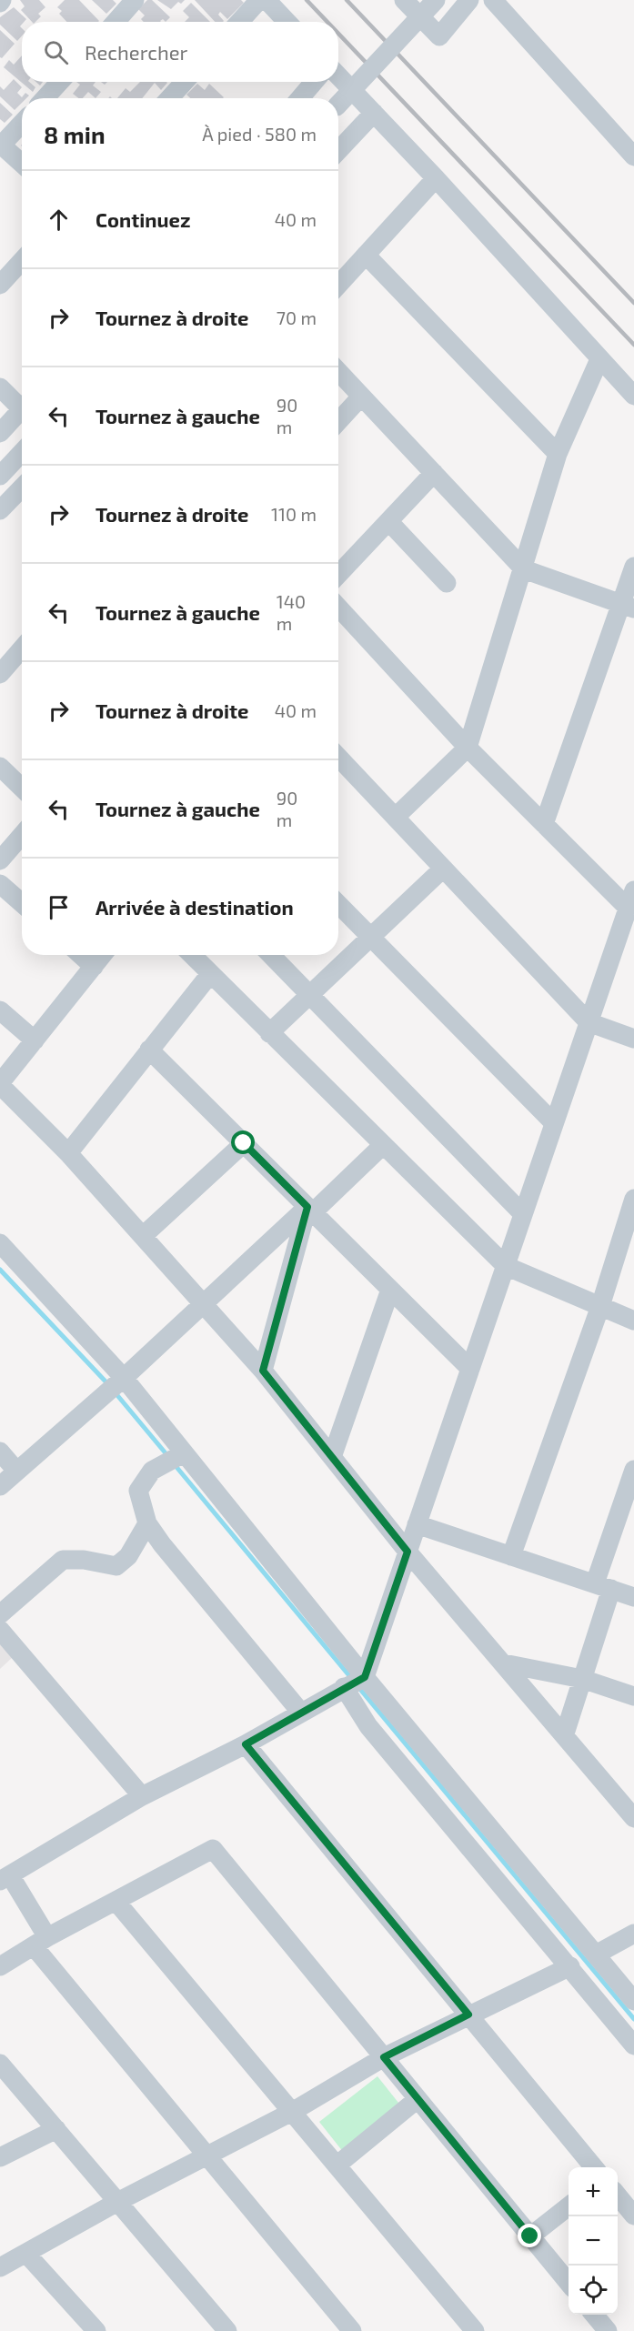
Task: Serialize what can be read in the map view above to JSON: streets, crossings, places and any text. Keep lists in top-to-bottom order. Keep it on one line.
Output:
{"page":{"search":"Rechercher","heading":["8 min","À pied · 580 m"],"list":[["Continuez","40 m"],["Tournez à droite","70 m"],["Tournez à gauche","90 m"],["Tournez à droite","110 m"],["Tournez à gauche","140 m"],["Tournez à droite","40 m"],["Tournez à gauche","90 m"],"Arrivée à destination"],"map_buttons":["+","−"]}}
